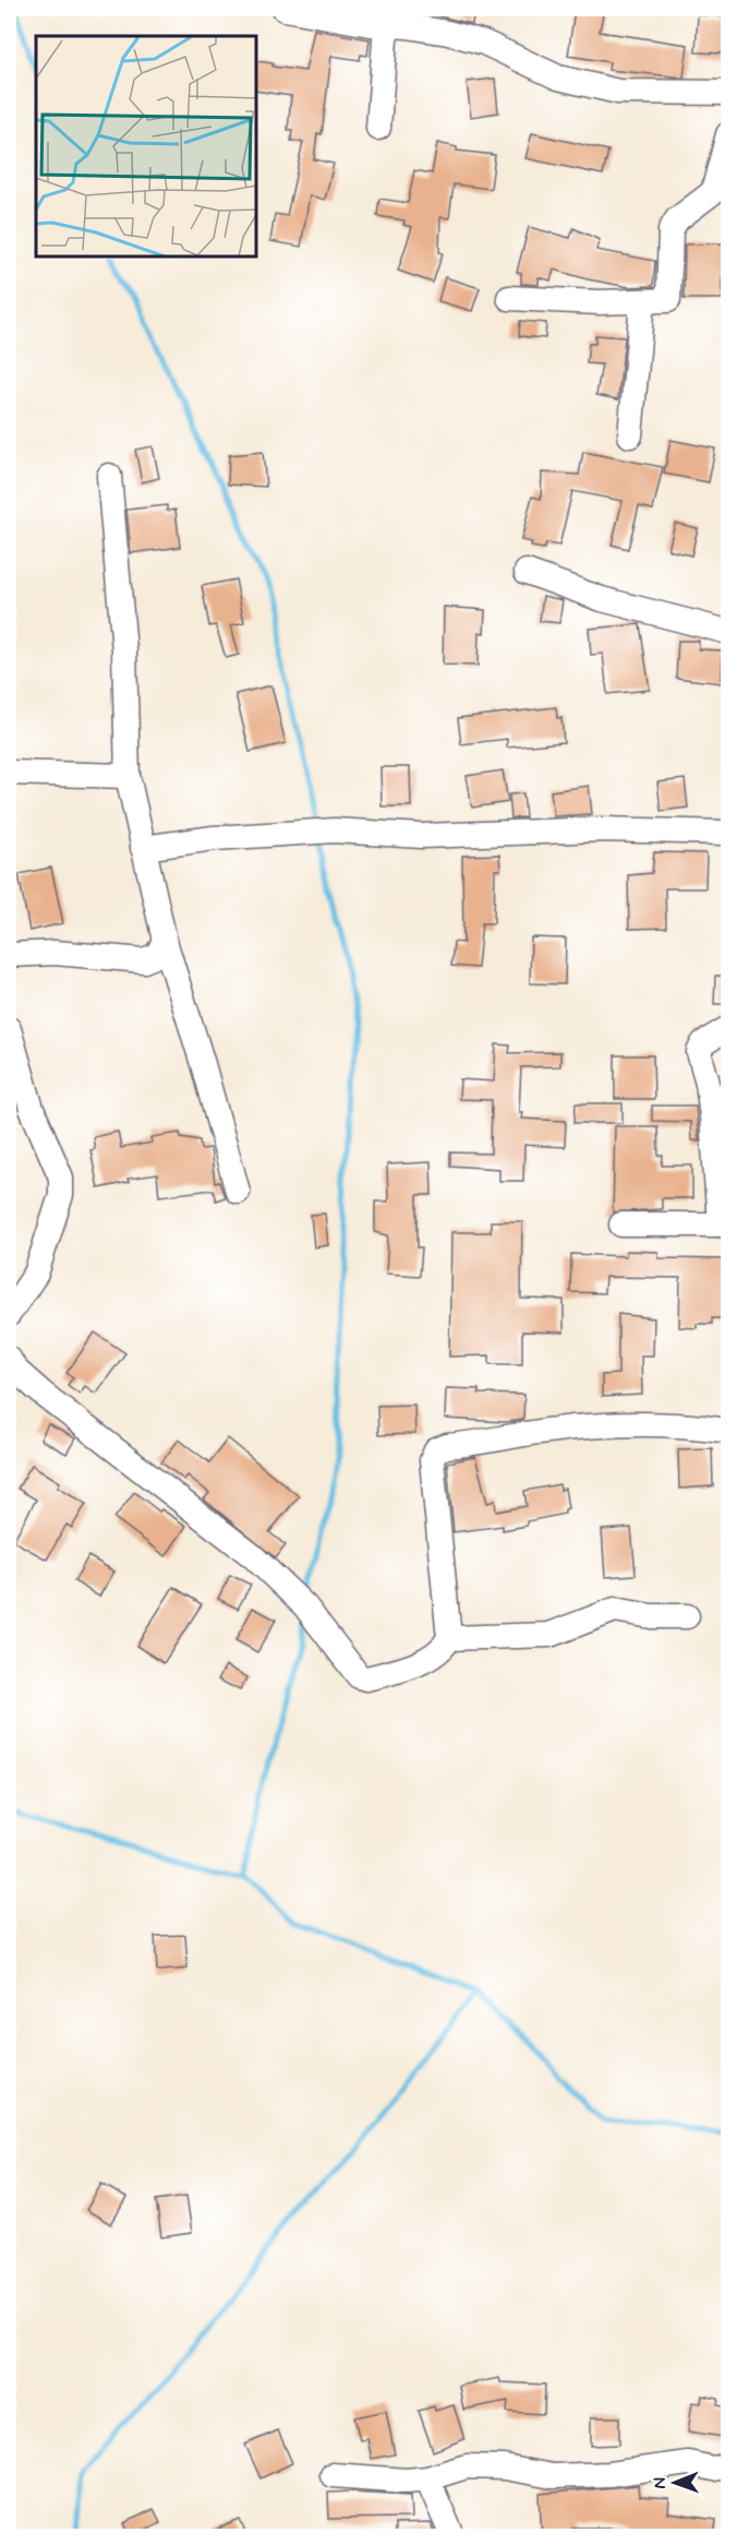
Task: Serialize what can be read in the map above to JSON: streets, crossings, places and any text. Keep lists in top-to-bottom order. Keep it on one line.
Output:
{"north":"left"}
